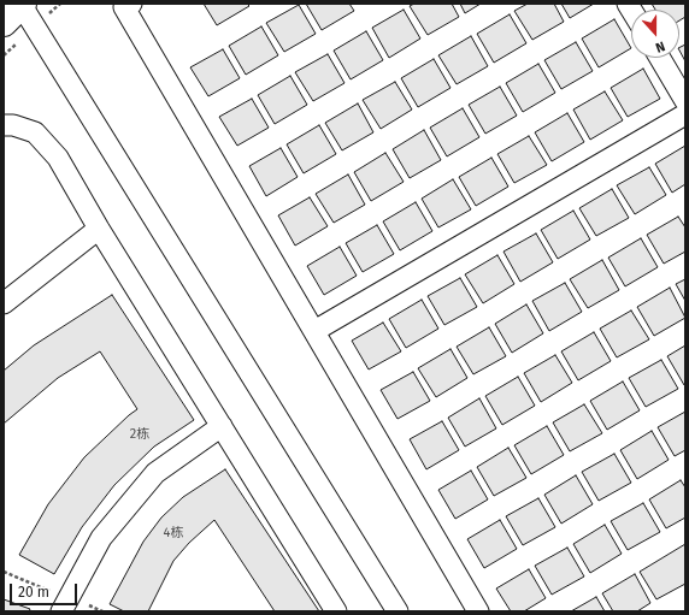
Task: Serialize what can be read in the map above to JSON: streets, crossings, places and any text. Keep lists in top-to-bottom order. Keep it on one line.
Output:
{"house_numbers":["2栋","4栋"],"scale_bar":"20 m","north":"bottom"}
